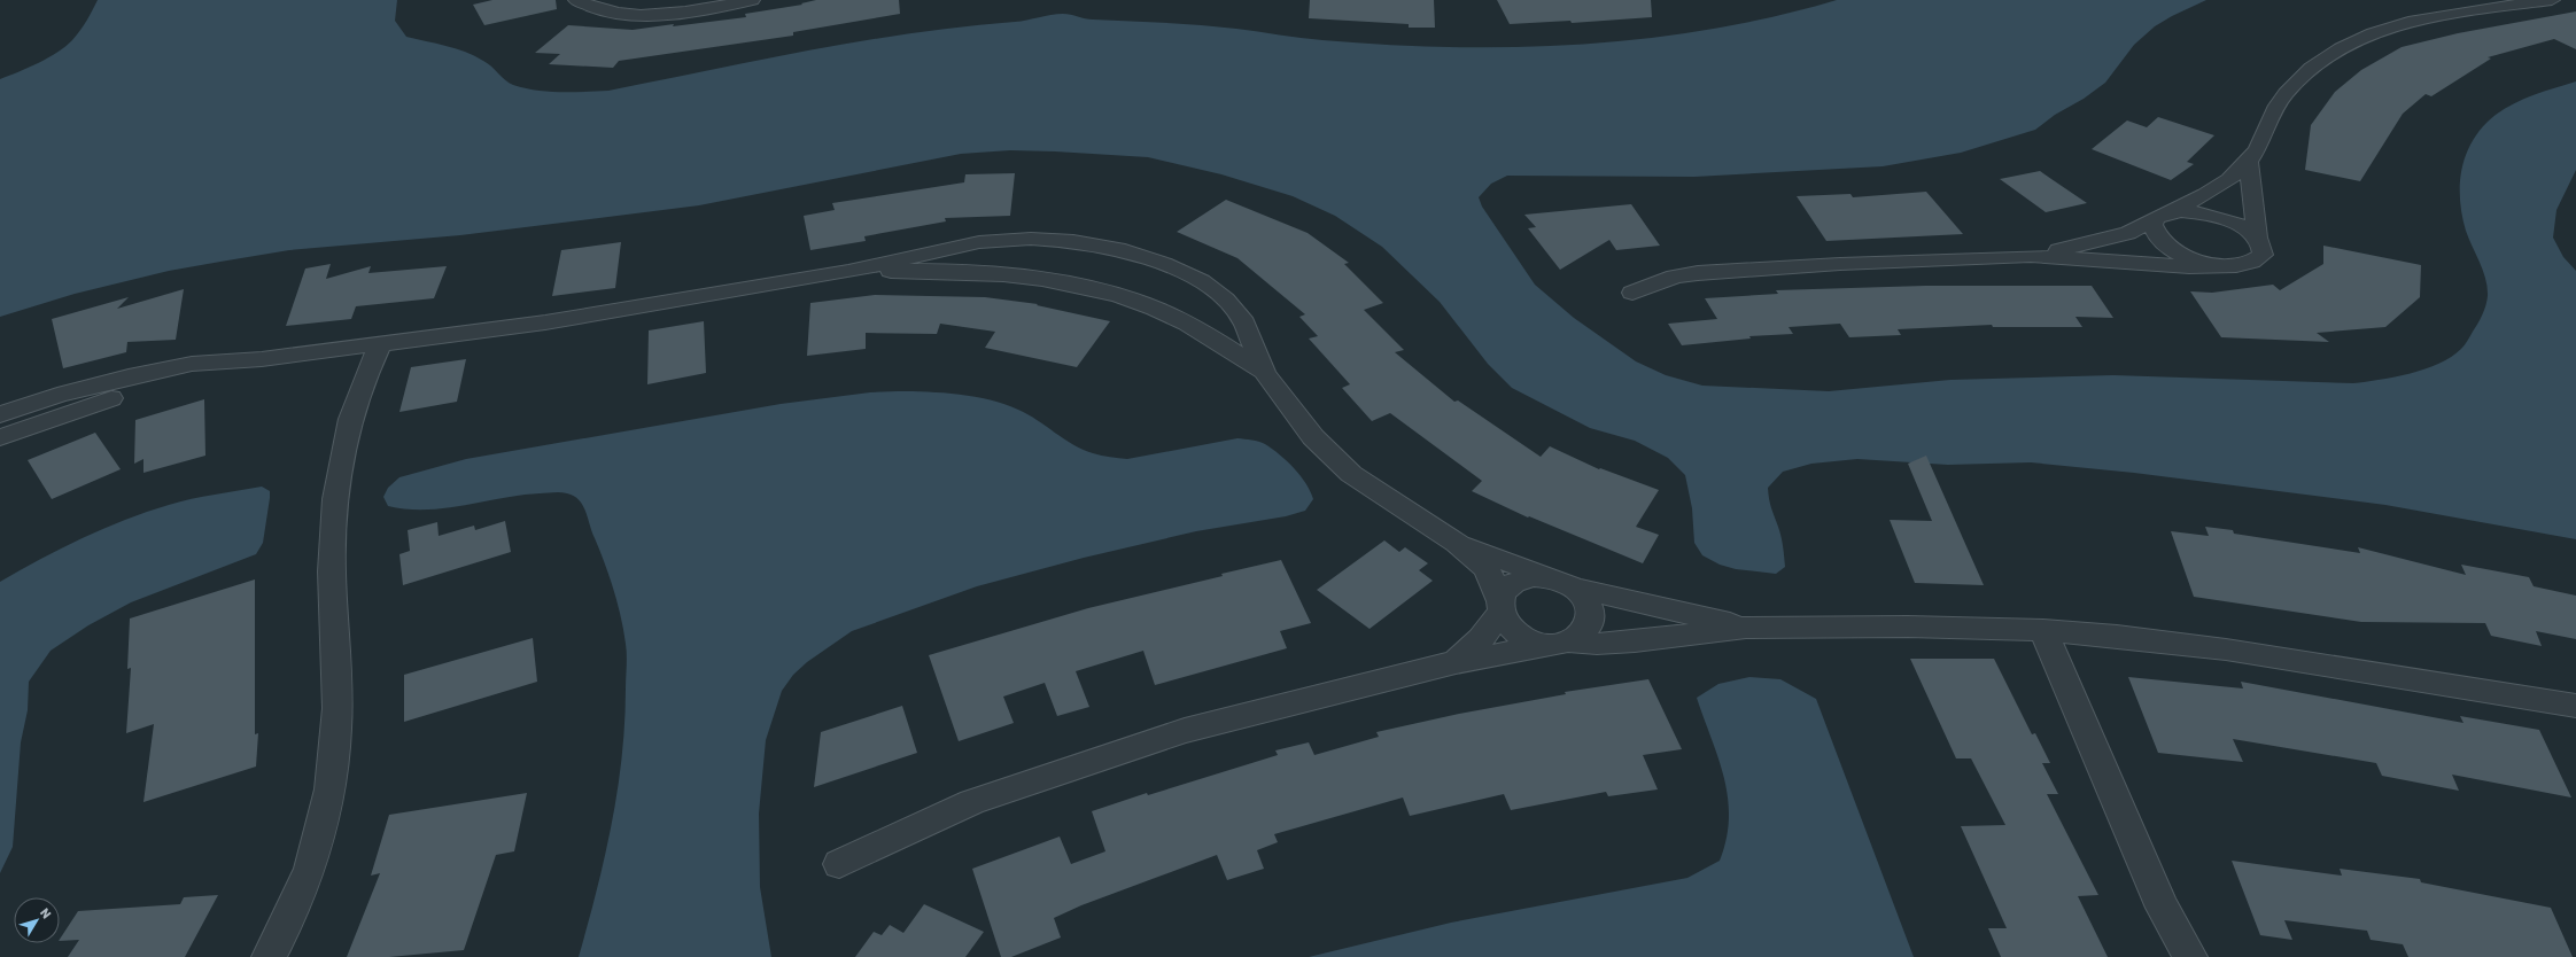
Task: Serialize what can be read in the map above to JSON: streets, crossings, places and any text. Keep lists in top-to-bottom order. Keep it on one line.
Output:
{"north":"top right"}
